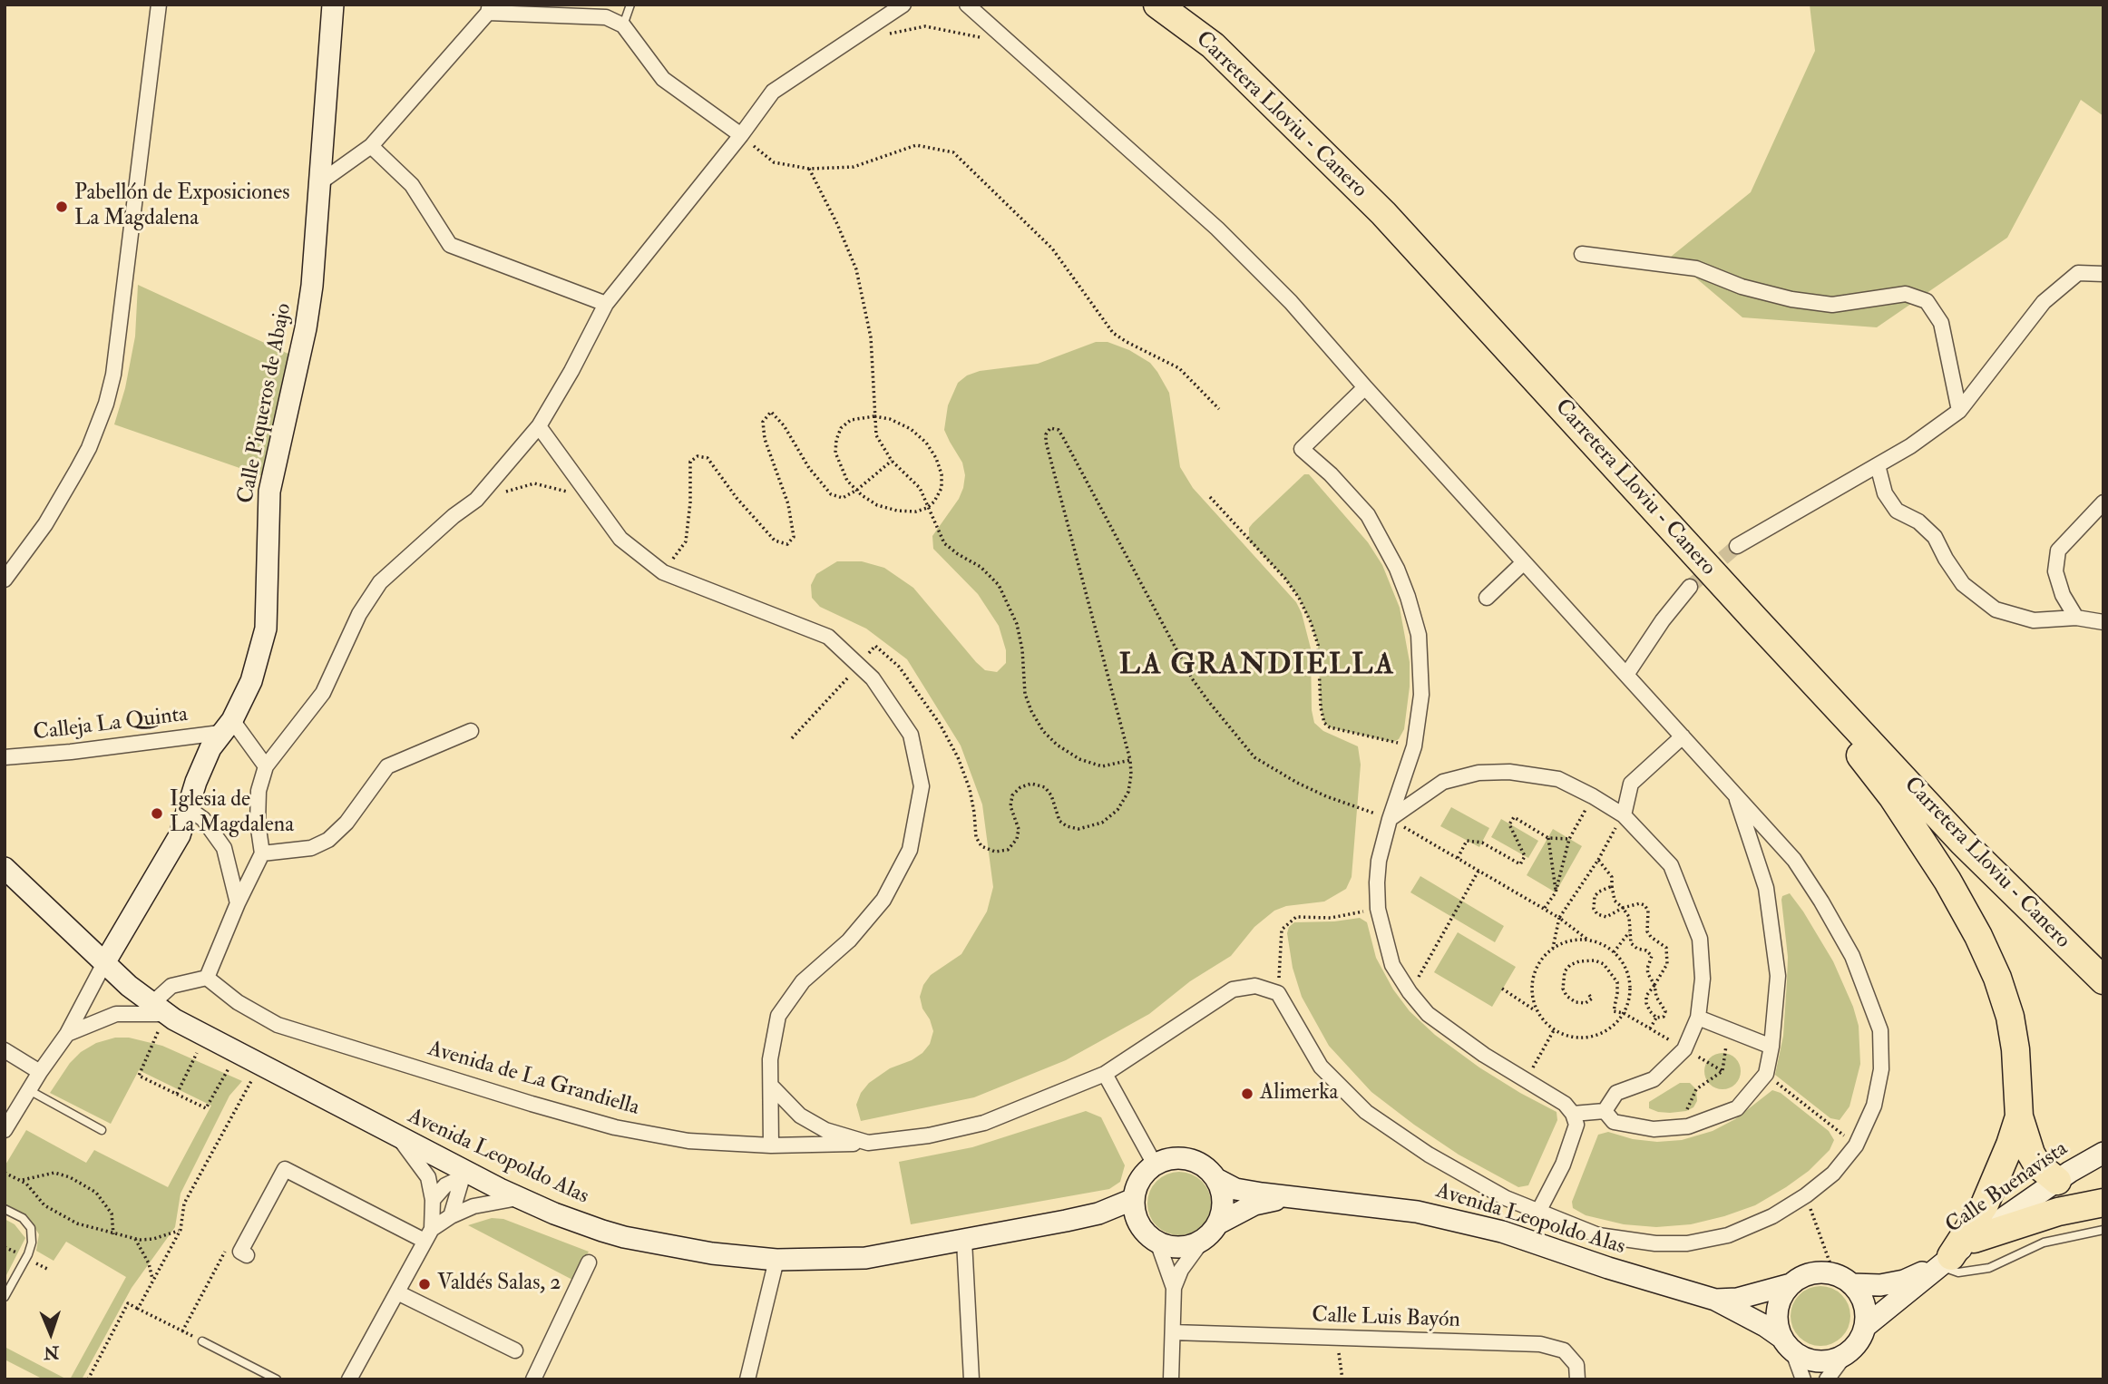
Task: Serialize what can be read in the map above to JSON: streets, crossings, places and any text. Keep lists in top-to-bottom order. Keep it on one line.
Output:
{"streets":{"highway":["Carretera Lloviu - Canero"],"main road":["Calle Piqueros de Abajo","Avenida Leopoldo Alas","Calle Buenavista"],"street":["Calleja La Quinta","Avenida de La Grandiella","Calle Luis Bayón"]},"crossings":[["Calle Piqueros de Abajo","Calleja La Quinta"],["Calle Piqueros de Abajo","Avenida Leopoldo Alas"],["Avenida Leopoldo Alas","Calle Buenavista"]],"districts":["LA GRANDIELLA"],"places":["Pabellón de Exposiciones La Magdalena","Iglesia de La Magdalena","Alimerka","Valdés Salas, 2"],"north":"bottom"}
